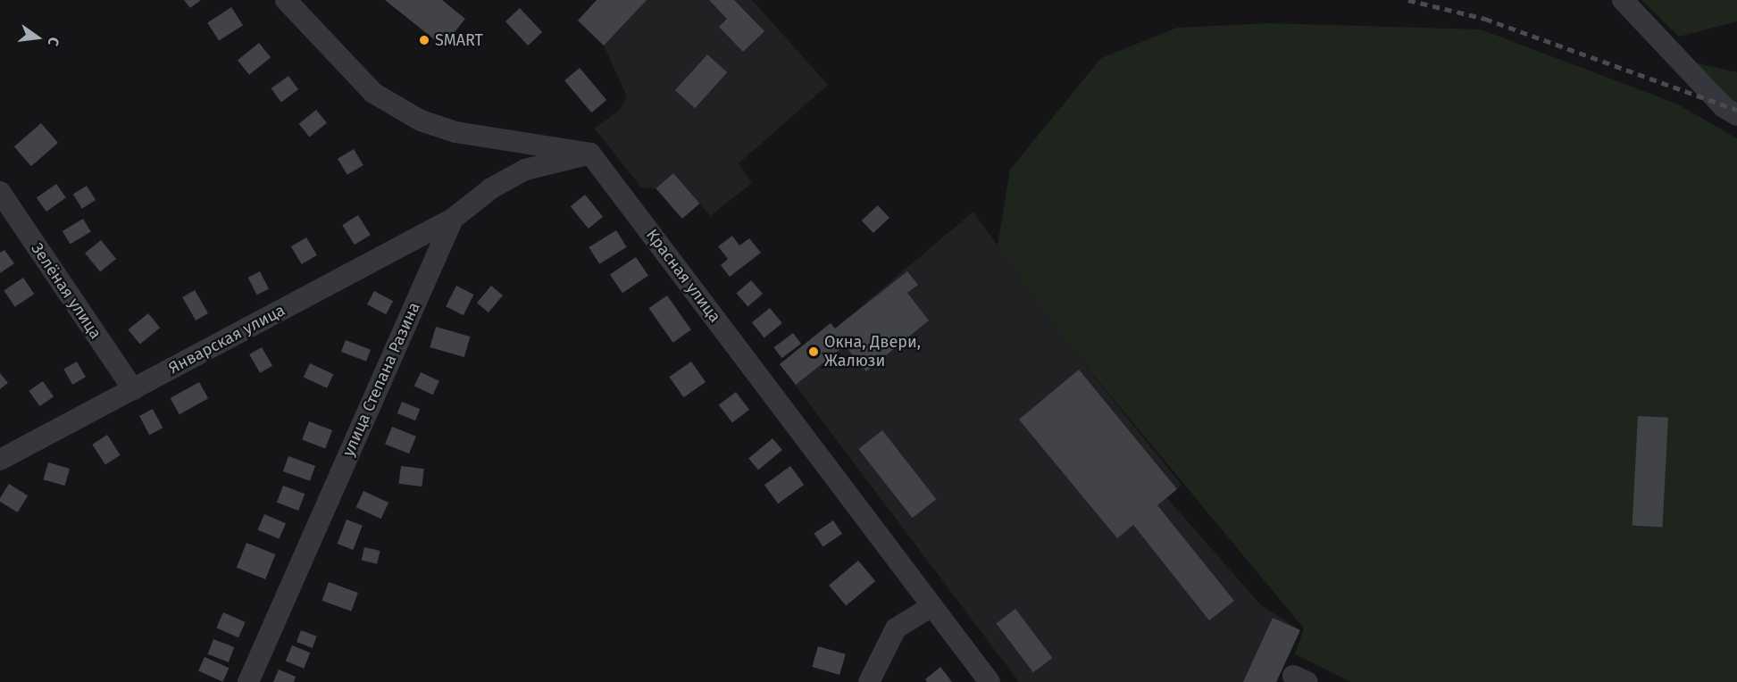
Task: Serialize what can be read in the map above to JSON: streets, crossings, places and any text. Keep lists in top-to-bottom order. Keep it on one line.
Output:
{"streets":{"street":["Красная улица","Зелёная улица","Январская улица","улица Степана Разина"]},"crossings":[["Красная улица","улица Степана Разина"],["Зелёная улица","Январская улица"],["Январская улица","улица Степана Разина"]],"places":["SMART","Окна, Двери, Жалюзи"],"north":"right"}
